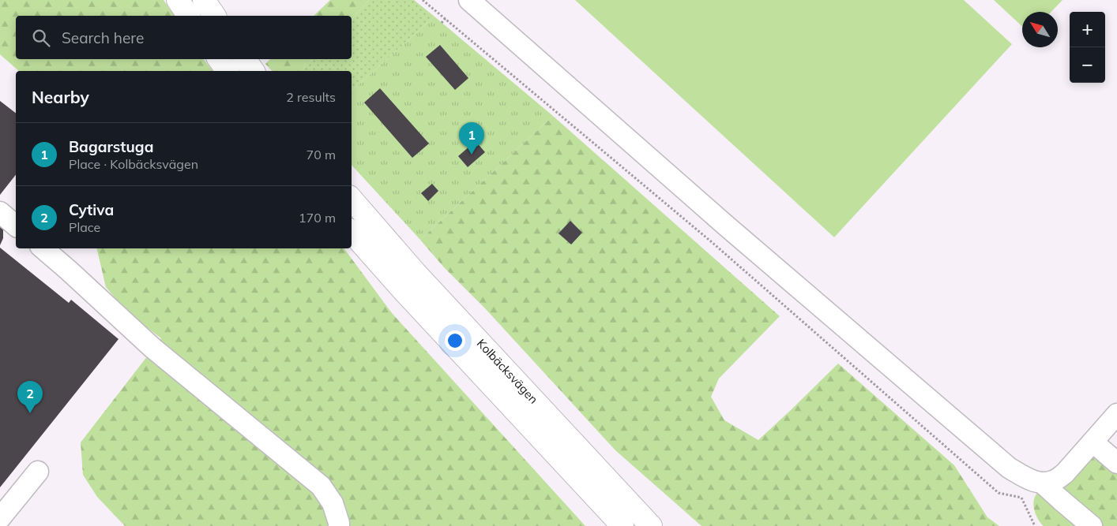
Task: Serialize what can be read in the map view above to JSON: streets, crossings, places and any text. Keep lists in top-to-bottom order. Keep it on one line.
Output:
{"streets":{"highway":["Kolbäcksvägen"]},"north":"top left","page":{"map_buttons":["+","−"],"search":"Search here","heading":["Nearby","2 results"],"pins":["1","2"],"list":[{"mark":"1","name":"Bagarstuga","note":"Place · Kolbäcksvägen","value":"70 m"},{"mark":"2","name":"Cytiva","note":"Place","value":"170 m"}]}}
